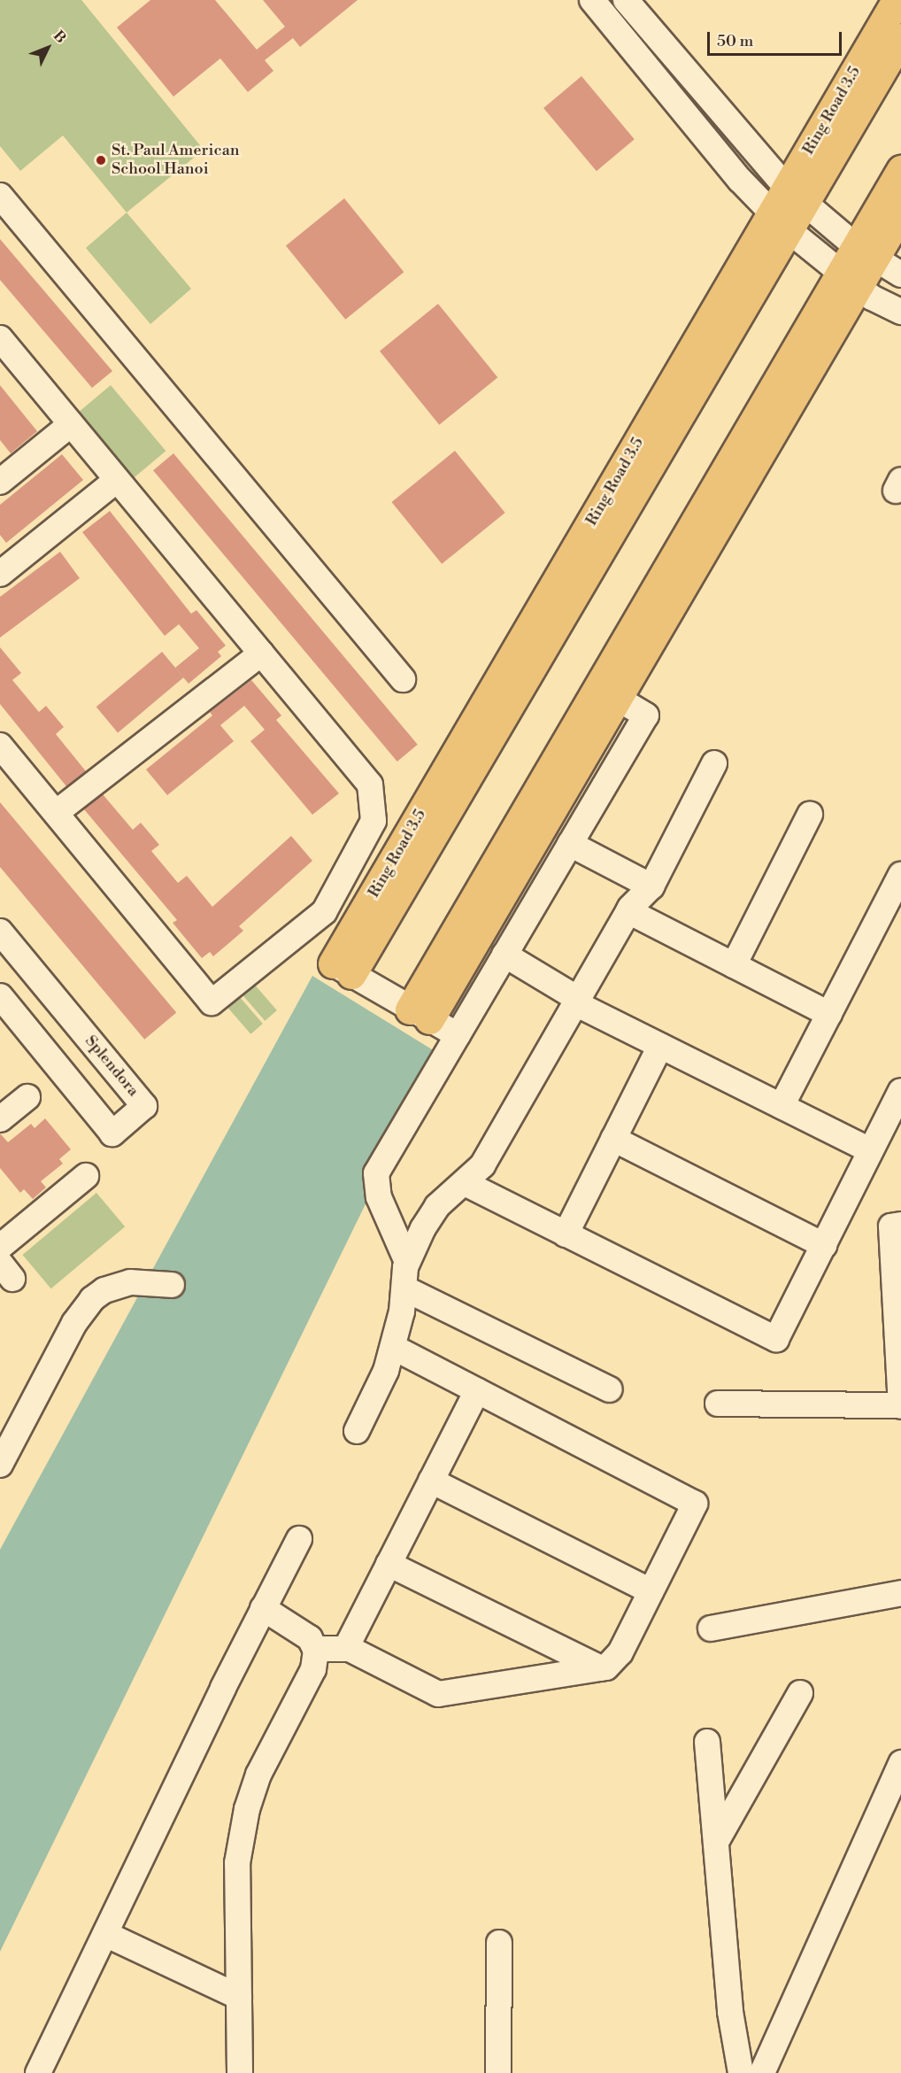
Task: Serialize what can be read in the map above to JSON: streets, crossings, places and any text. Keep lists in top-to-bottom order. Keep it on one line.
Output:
{"streets":{"main road":["Ring Road 3.5"],"street":["Splendora"]},"places":["St. Paul American School Hanoi"],"scale_bar":"50 m","north":"top right"}
